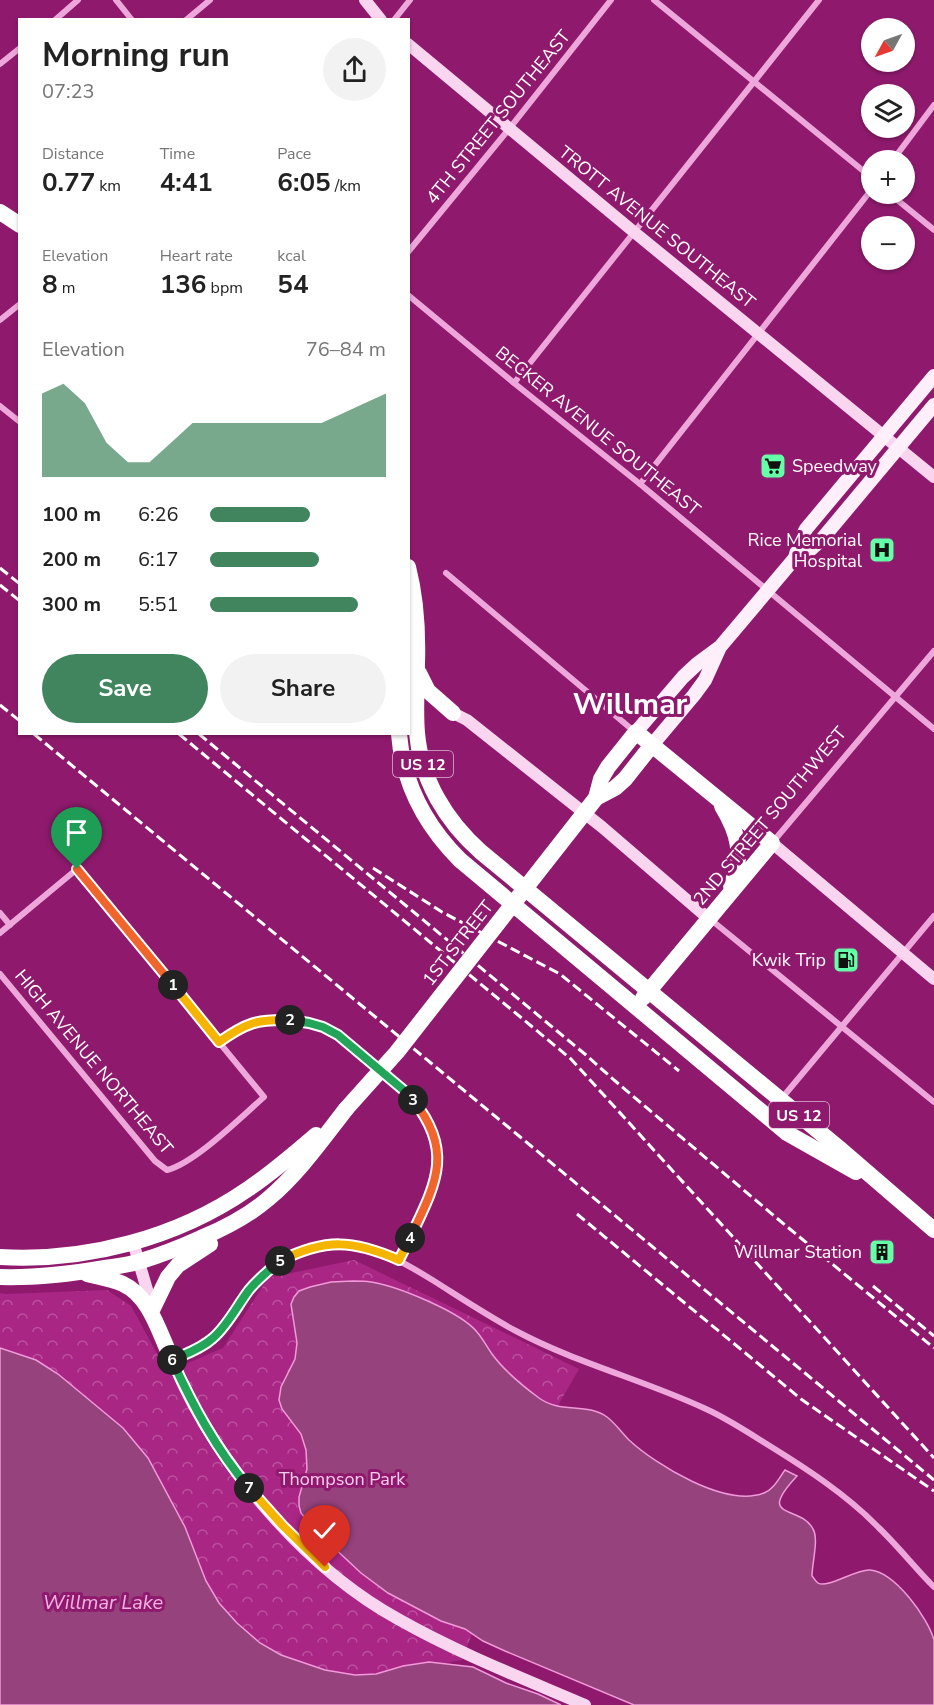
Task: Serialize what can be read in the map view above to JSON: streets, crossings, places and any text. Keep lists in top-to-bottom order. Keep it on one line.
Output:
{"streets":{"highway":["US 12","2ND STREET SOUTHWEST","1ST STREET"],"street":["4TH STREET SOUTHEAST","TROTT AVENUE SOUTHEAST","BECKER AVENUE SOUTHEAST","HIGH AVENUE NORTHEAST"]},"crossings":[["4TH STREET SOUTHEAST","TROTT AVENUE SOUTHEAST"],["BECKER AVENUE SOUTHEAST","2ND STREET SOUTHWEST"],["US 12","2ND STREET SOUTHWEST"]],"districts":["Willmar"],"water":["Willmar Lake"],"parks":["Thompson Park"],"places":{"supermarket":["Speedway"],"hospital":["Rice Memorial Hospital"],"fuel station":["Kwik Trip"],"building":["Willmar Station"]},"north":"bottom left","page":{"map_buttons":["+","−"],"heading":["Morning run","07:23"],"stats":[["Distance","0.77 km"],["Time","4:41"],["Pace","6:05 /km"],["Elevation","8 m"],["Heart rate","136 bpm"],["kcal","54"]],"chart":["Elevation","76–84 m"],"list":[{"name":"100 m","note":"6:26"},{"name":"200 m","note":"6:17"},{"name":"300 m","note":"5:51"}],"buttons":["Save","Share"],"pins":["1","2","3","4","5","6","7"]}}
